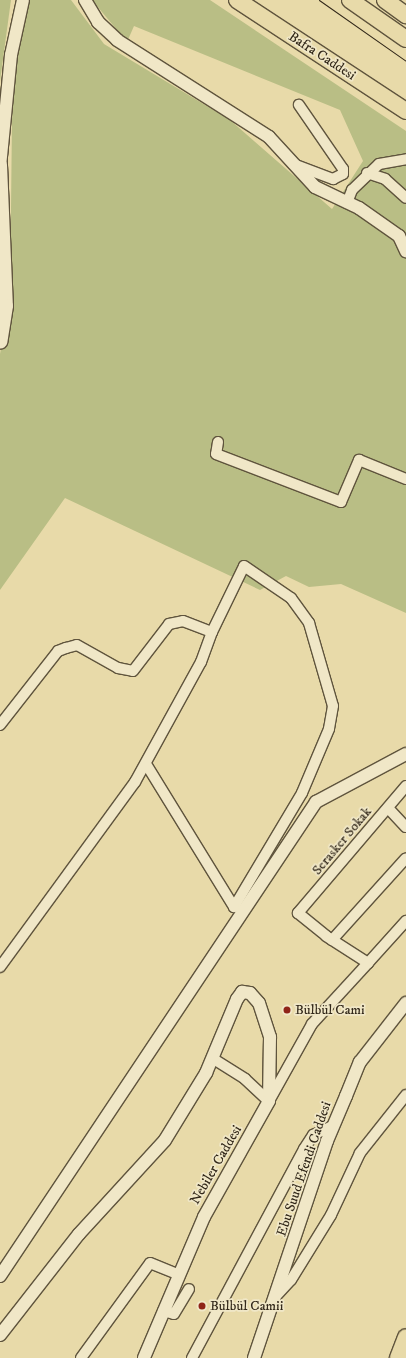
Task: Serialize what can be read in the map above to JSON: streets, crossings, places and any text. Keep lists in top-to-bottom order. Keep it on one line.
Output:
{"streets":{"main road":["Bafra Caddesi"],"street":["Serasker Sokak","Nebiler Caddesi","Ebu Suud Efendi Caddesi"]},"places":["Bülbül Cami","Bülbül Camii"]}
